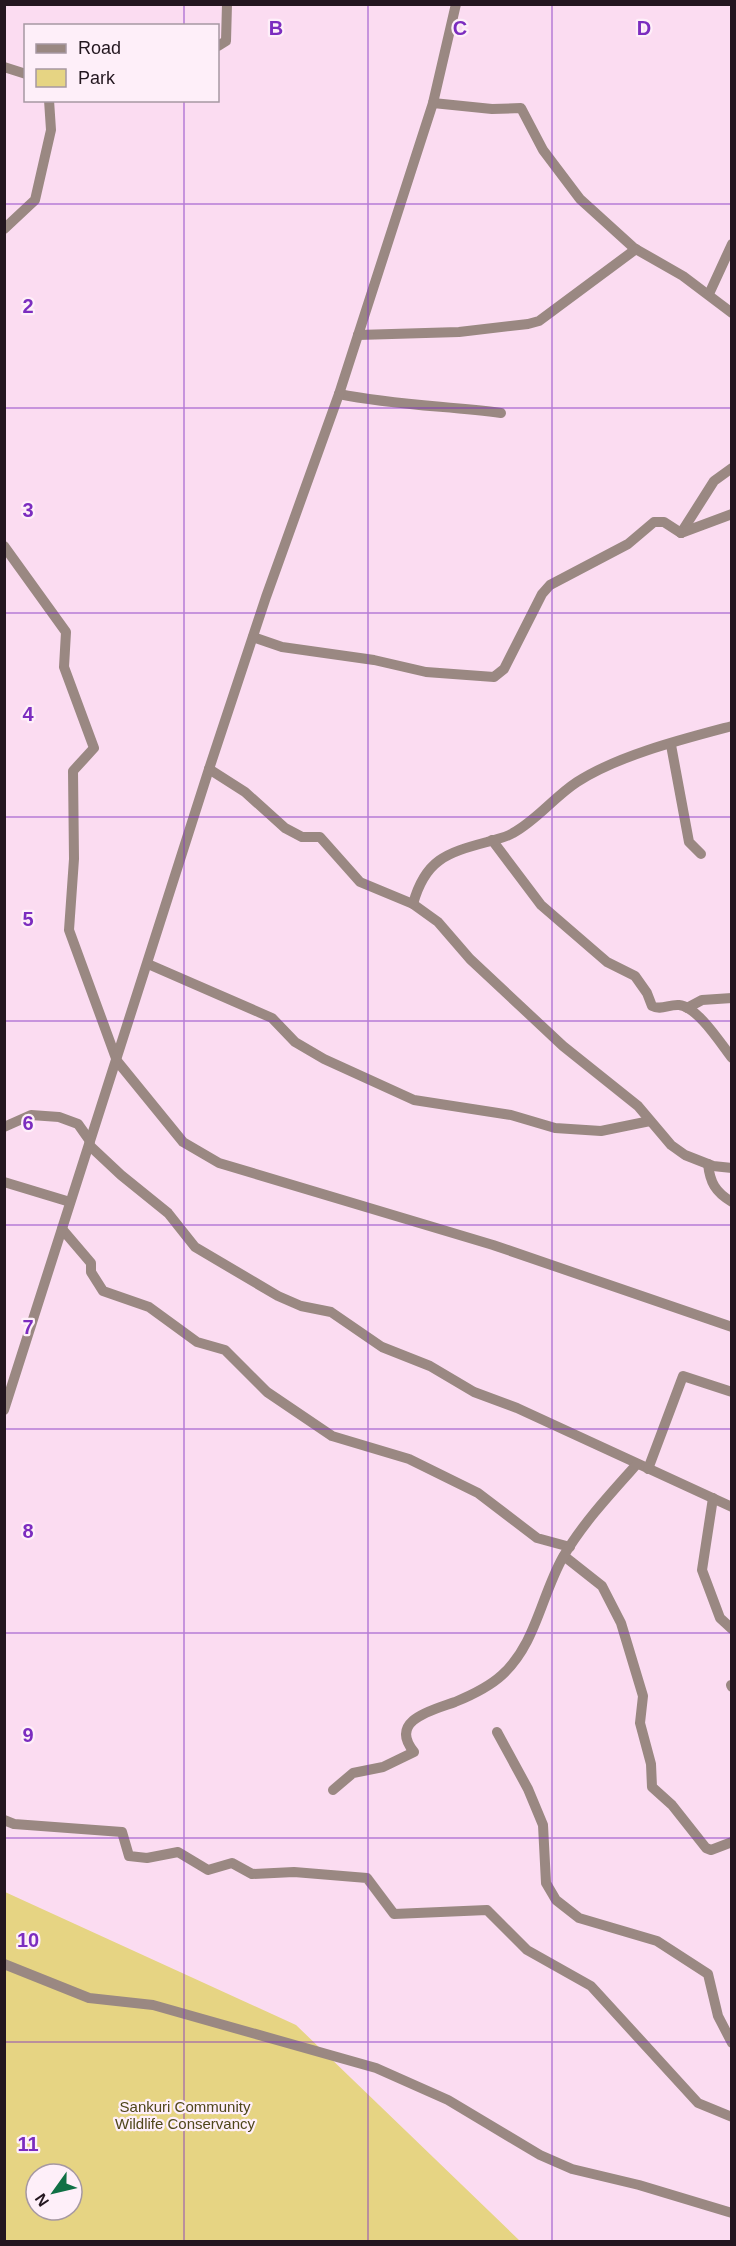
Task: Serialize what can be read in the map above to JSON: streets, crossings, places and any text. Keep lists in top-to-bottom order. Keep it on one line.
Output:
{"parks":["Sankuri Community Wildlife Conservancy"],"legend":["Road","Park"],"north":"bottom left","grid":{"columns":["B","C","D"],"rows":["2","3","4","5","6","7","8","9","10","11"]}}
